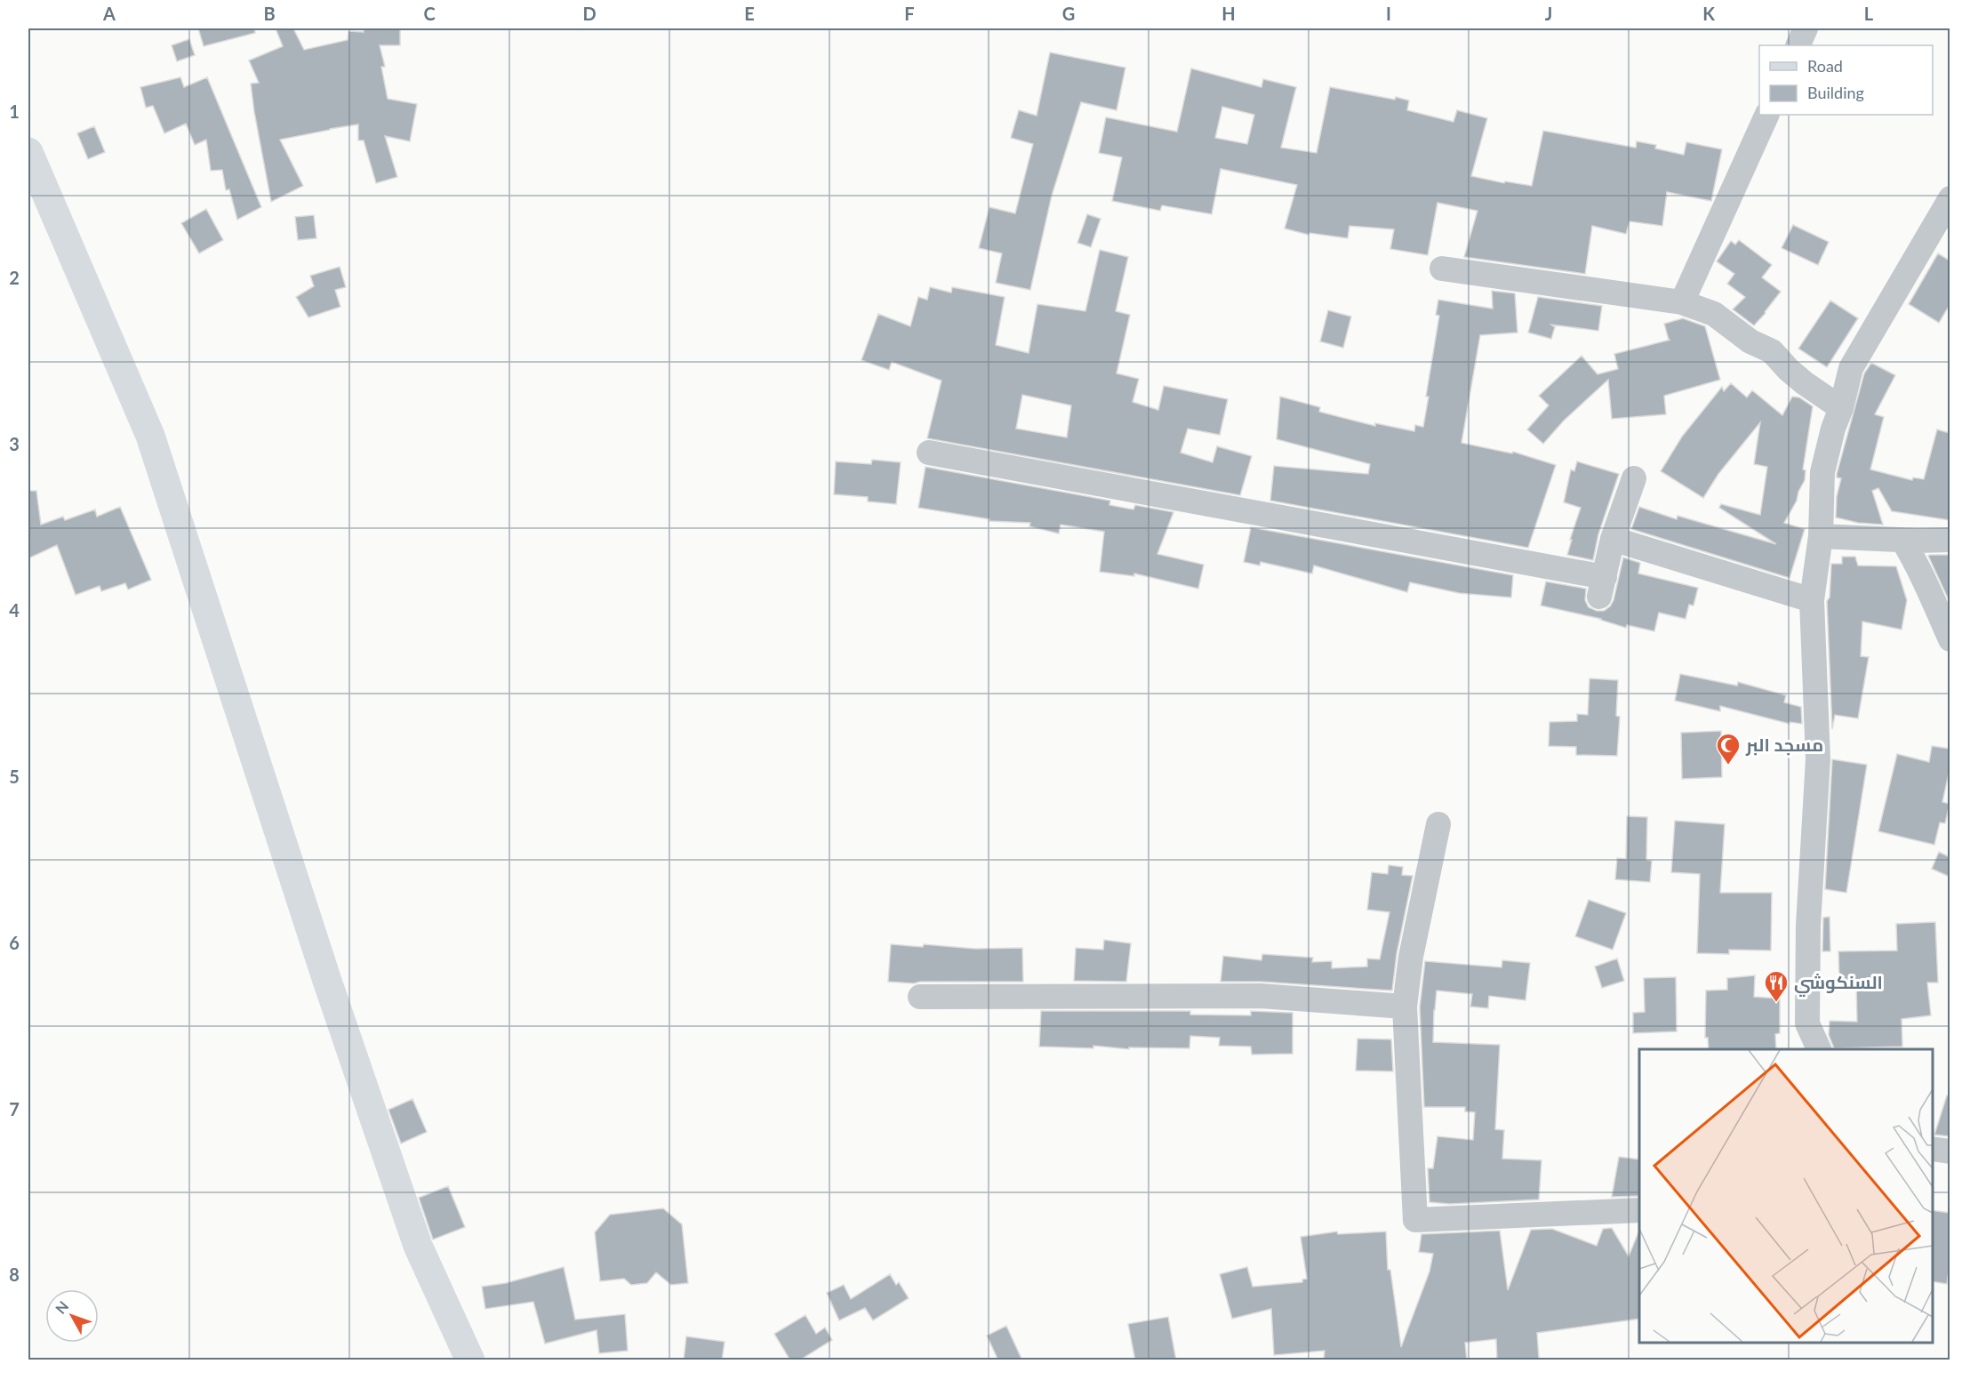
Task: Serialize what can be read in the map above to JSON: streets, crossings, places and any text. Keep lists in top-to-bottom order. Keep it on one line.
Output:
{"places":{"mosque":["مسجد البر"],"restaurant":["السنكوشي"]},"legend":["Road","Building"],"north":"top left","grid":{"columns":["A","B","C","D","E","F","G","H","I","J","K","L"],"rows":["1","2","3","4","5","6","7","8"]}}
